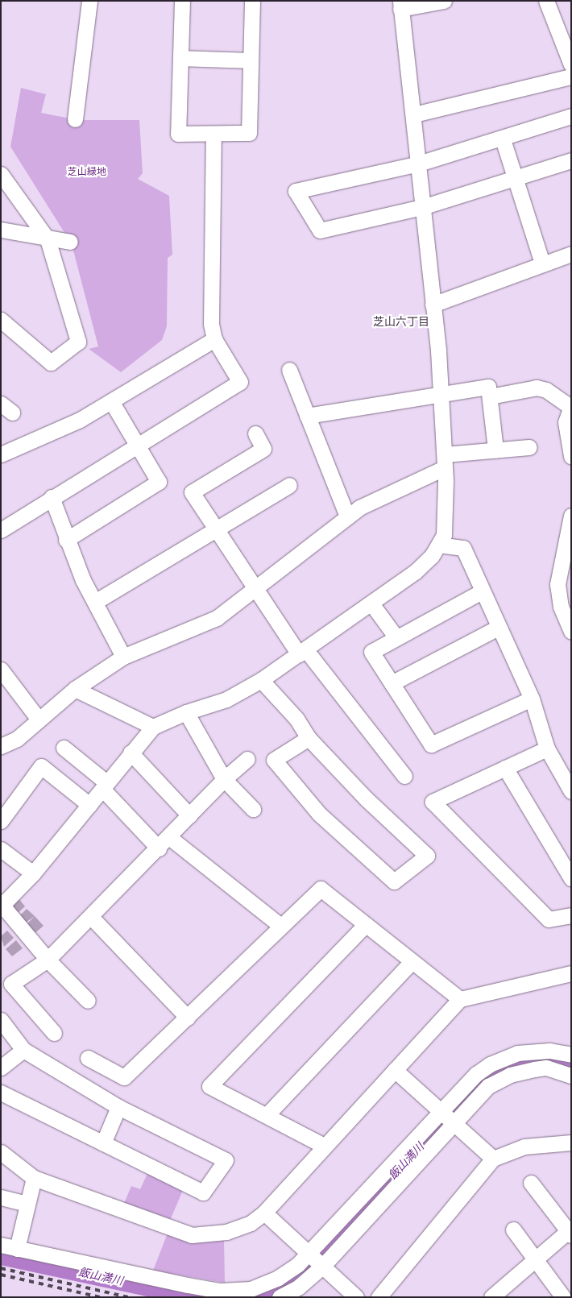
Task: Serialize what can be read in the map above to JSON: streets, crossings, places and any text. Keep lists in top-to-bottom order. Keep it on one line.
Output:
{"districts":["芝山六丁目"],"water":["飯山満川"],"parks":["芝山緑地"]}
